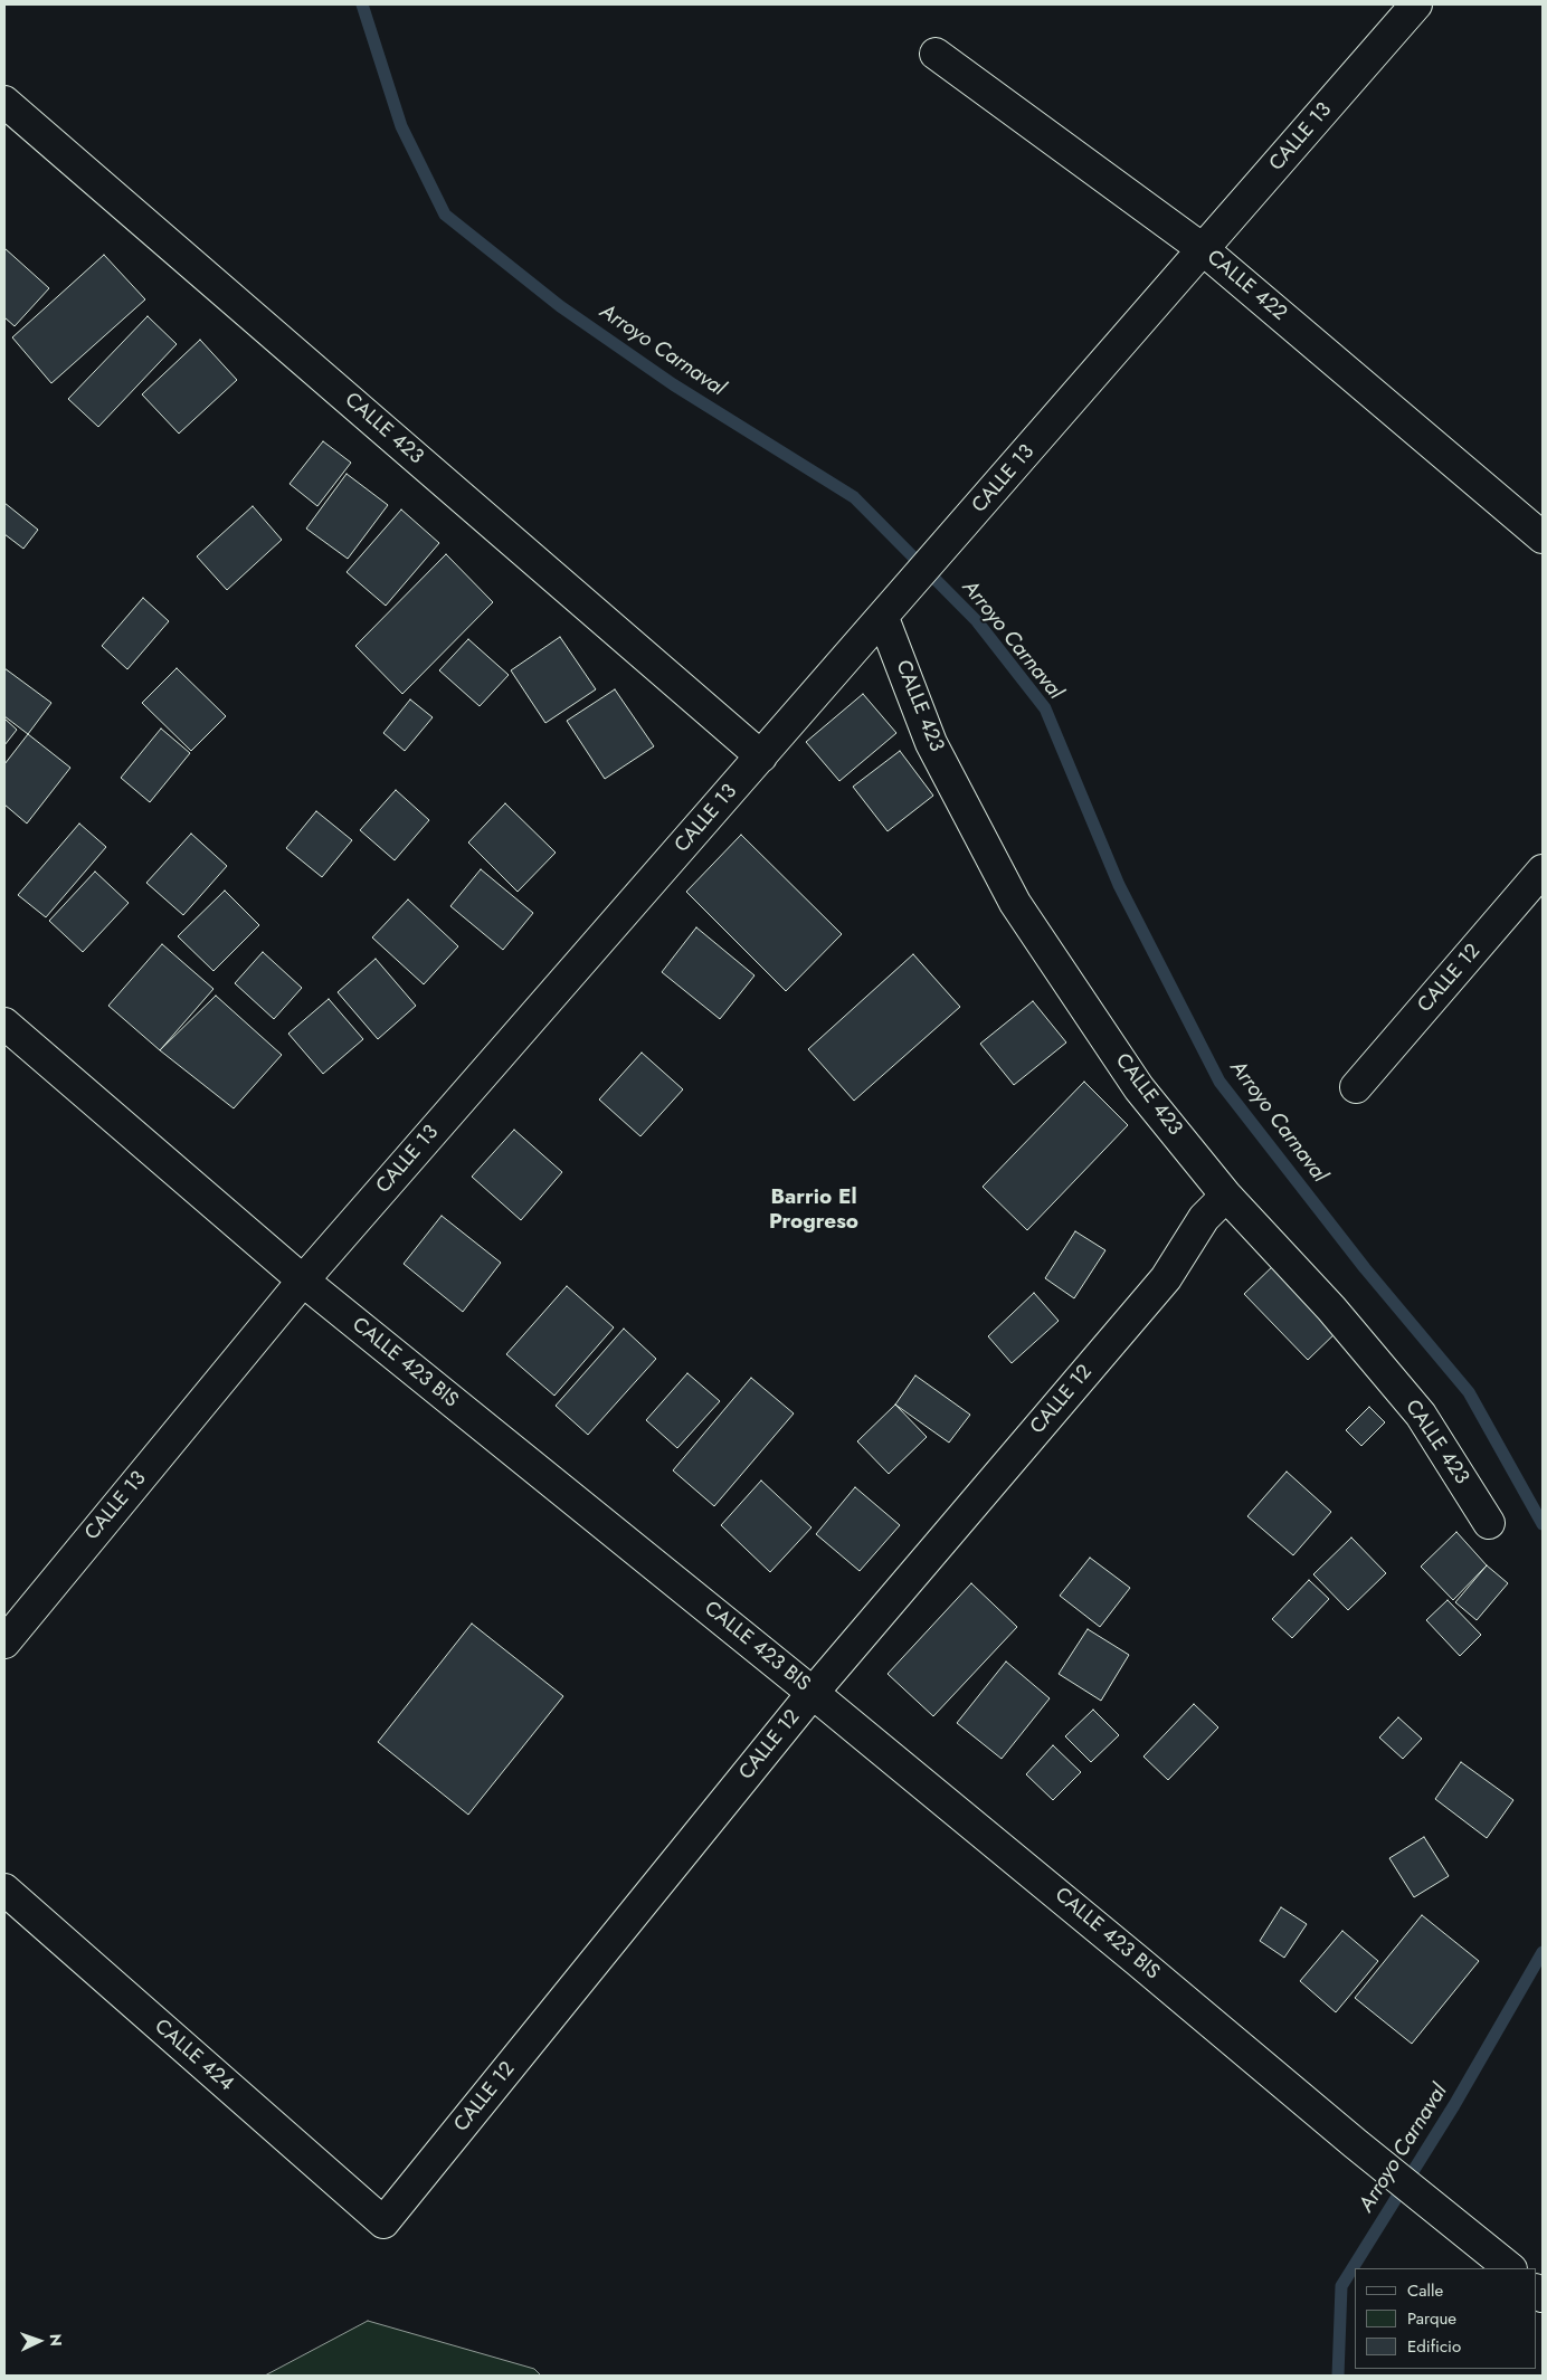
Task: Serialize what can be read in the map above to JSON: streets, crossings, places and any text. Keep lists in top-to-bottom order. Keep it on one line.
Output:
{"streets":{"street":["CALLE 13","CALLE 422","CALLE 423","CALLE 12","CALLE 423 BIS","CALLE 424"]},"crossings":[["CALLE 13","CALLE 422"],["CALLE 13","CALLE 423"],["CALLE 13","CALLE 423 BIS"],["CALLE 423","CALLE 12"],["CALLE 12","CALLE 423 BIS"],["CALLE 12","CALLE 424"]],"districts":["Barrio El Progreso"],"water":["Arroyo Carnaval"],"legend":["Calle","Parque","Edificio"],"north":"right"}
